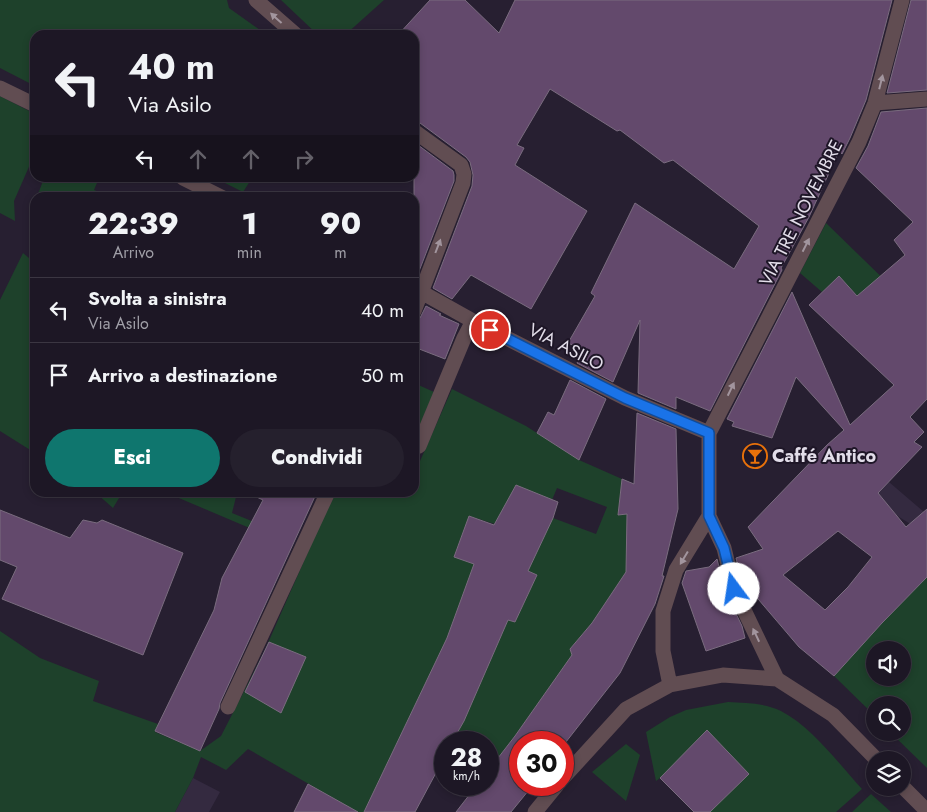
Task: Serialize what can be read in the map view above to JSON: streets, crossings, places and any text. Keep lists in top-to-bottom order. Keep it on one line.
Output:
{"streets":{"street":["VIA TRE NOVEMBRE","VIA ASILO"]},"crossings":[["VIA TRE NOVEMBRE","VIA ASILO"]],"one_way":["VIA TRE NOVEMBRE"],"places":{"bar":["Caffé Antico"]},"page":{"turn":["40 m","Via Asilo"],"eta":["22:39","Arrivo","1","min","90","m"],"list":[{"name":"Svolta a sinistra","note":"Via Asilo","value":"40 m"},{"name":"Arrivo a destinazione","value":"50 m"}],"buttons":["Esci","Condividi"],"speed":"28 km/h","limit":"30"}}
